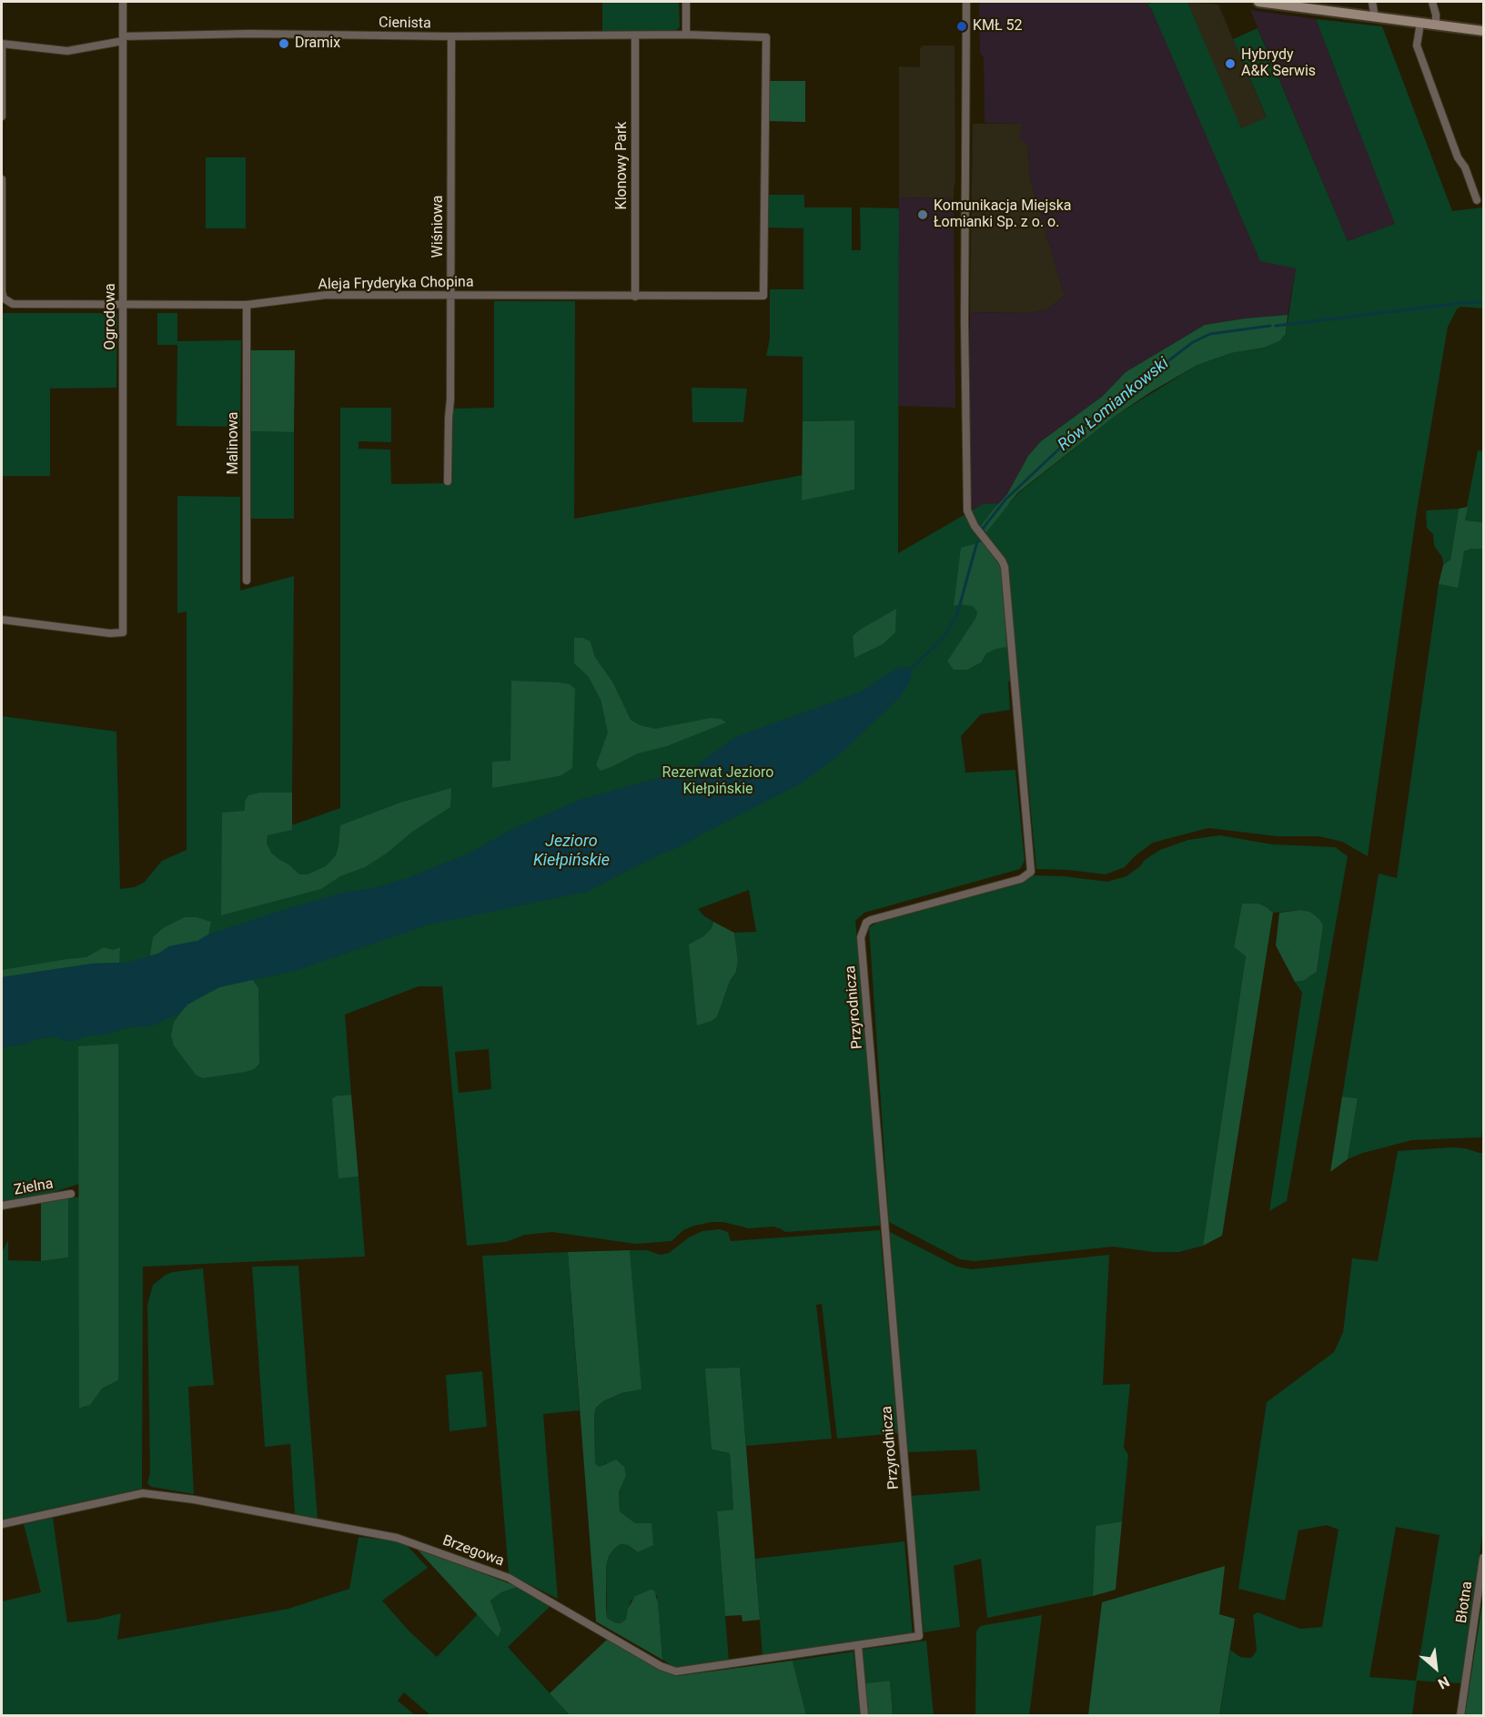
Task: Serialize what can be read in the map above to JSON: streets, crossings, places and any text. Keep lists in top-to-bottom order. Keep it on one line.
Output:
{"streets":{"street":["Cienista","Klonowy Park","Wiśniowa","Aleja Fryderyka Chopina","Ogrodowa","Malinowa","Przyrodnicza","Zielna","Brzegowa","Błotna"]},"crossings":[["Cienista","Klonowy Park"],["Cienista","Wiśniowa"],["Cienista","Aleja Fryderyka Chopina"],["Cienista","Ogrodowa"],["Klonowy Park","Aleja Fryderyka Chopina"],["Wiśniowa","Aleja Fryderyka Chopina"],["Aleja Fryderyka Chopina","Ogrodowa"],["Aleja Fryderyka Chopina","Malinowa"],["Przyrodnicza","Brzegowa"]],"water":["Rów Łomiankowski","Jezioro Kiełpińskie"],"parks":["Rezerwat Jezioro Kiełpińskie"],"places":["KMŁ 52","Dramix","Hybrydy A&K Serwis","Komunikacja Miejska Łomianki Sp. z o. o."],"north":"bottom right"}
